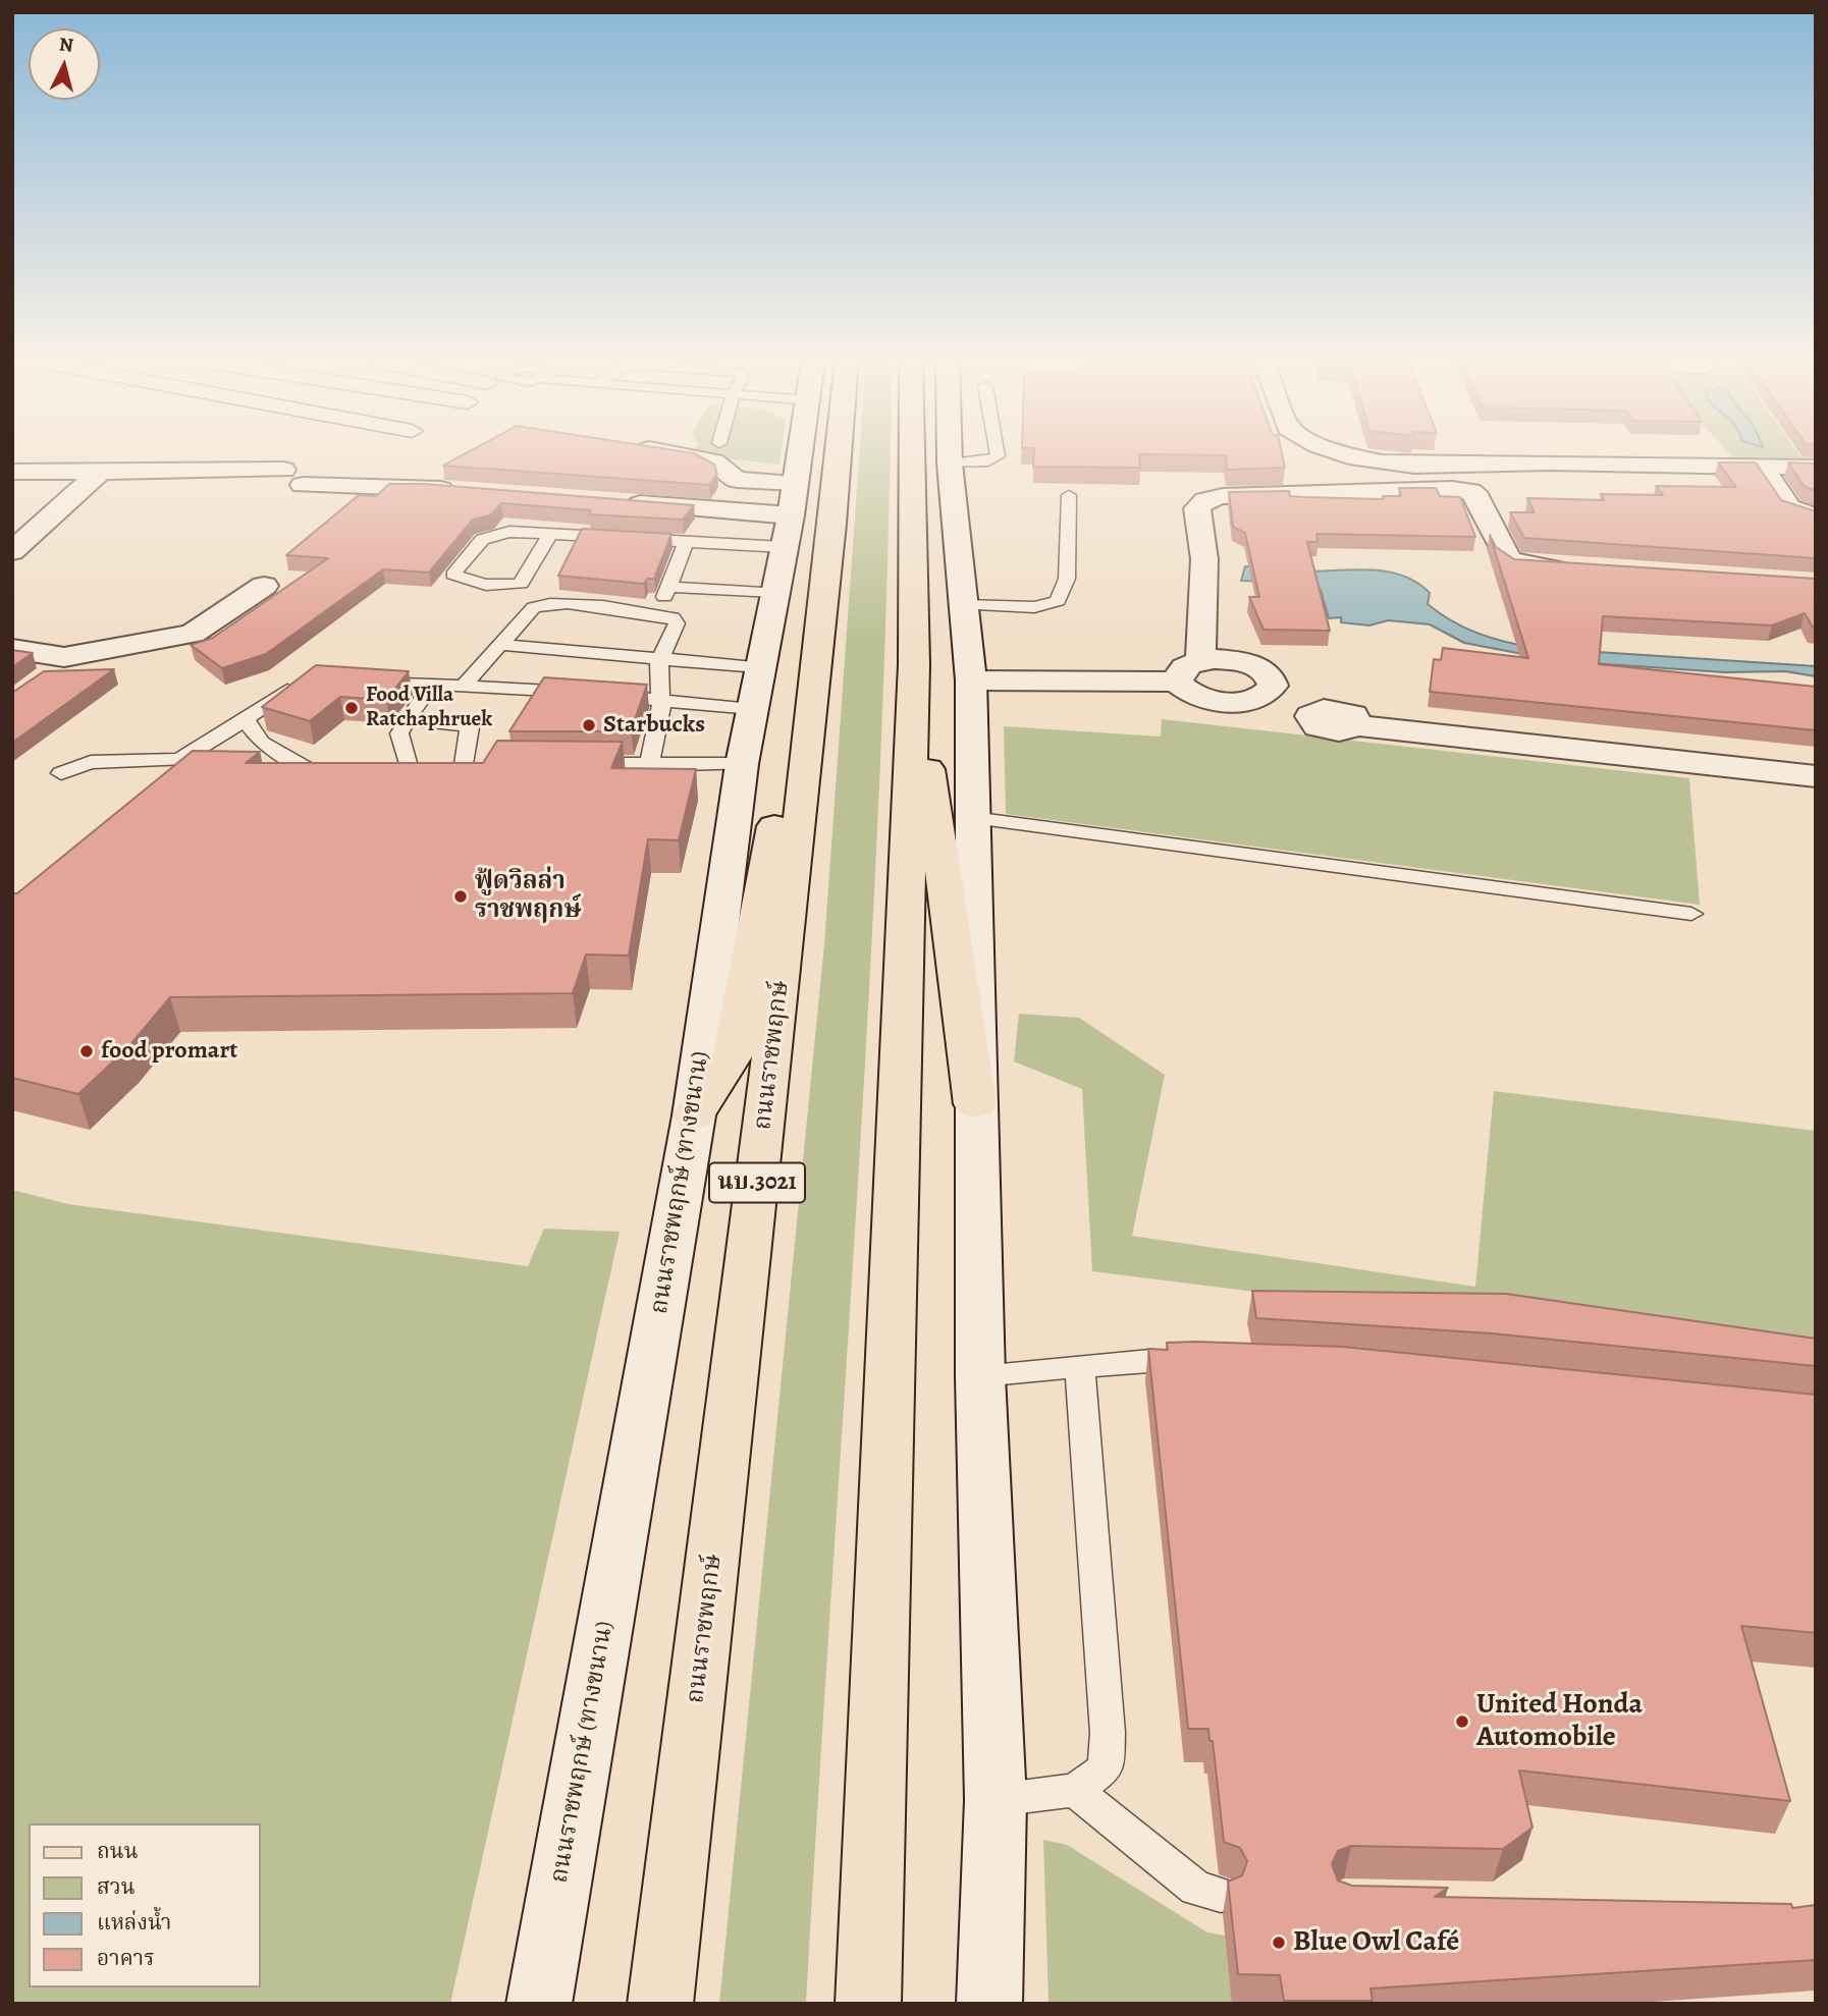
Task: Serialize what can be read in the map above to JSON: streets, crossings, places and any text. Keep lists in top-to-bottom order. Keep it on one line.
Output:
{"streets":{"main road":["ถนนราชพฤกษ์","นบ.3021"],"street":["ถนนราชพฤกษ์ (ทางขนาน)"]},"places":["Food Villa Ratchaphruek","Starbucks","ฟู้ดวิลล่า ราชพฤกษ์","food promart","United Honda Automobile","Blue Owl Café"],"legend":["ถนน","สวน","แหล่งน้ำ","อาคาร"],"north":"top"}
